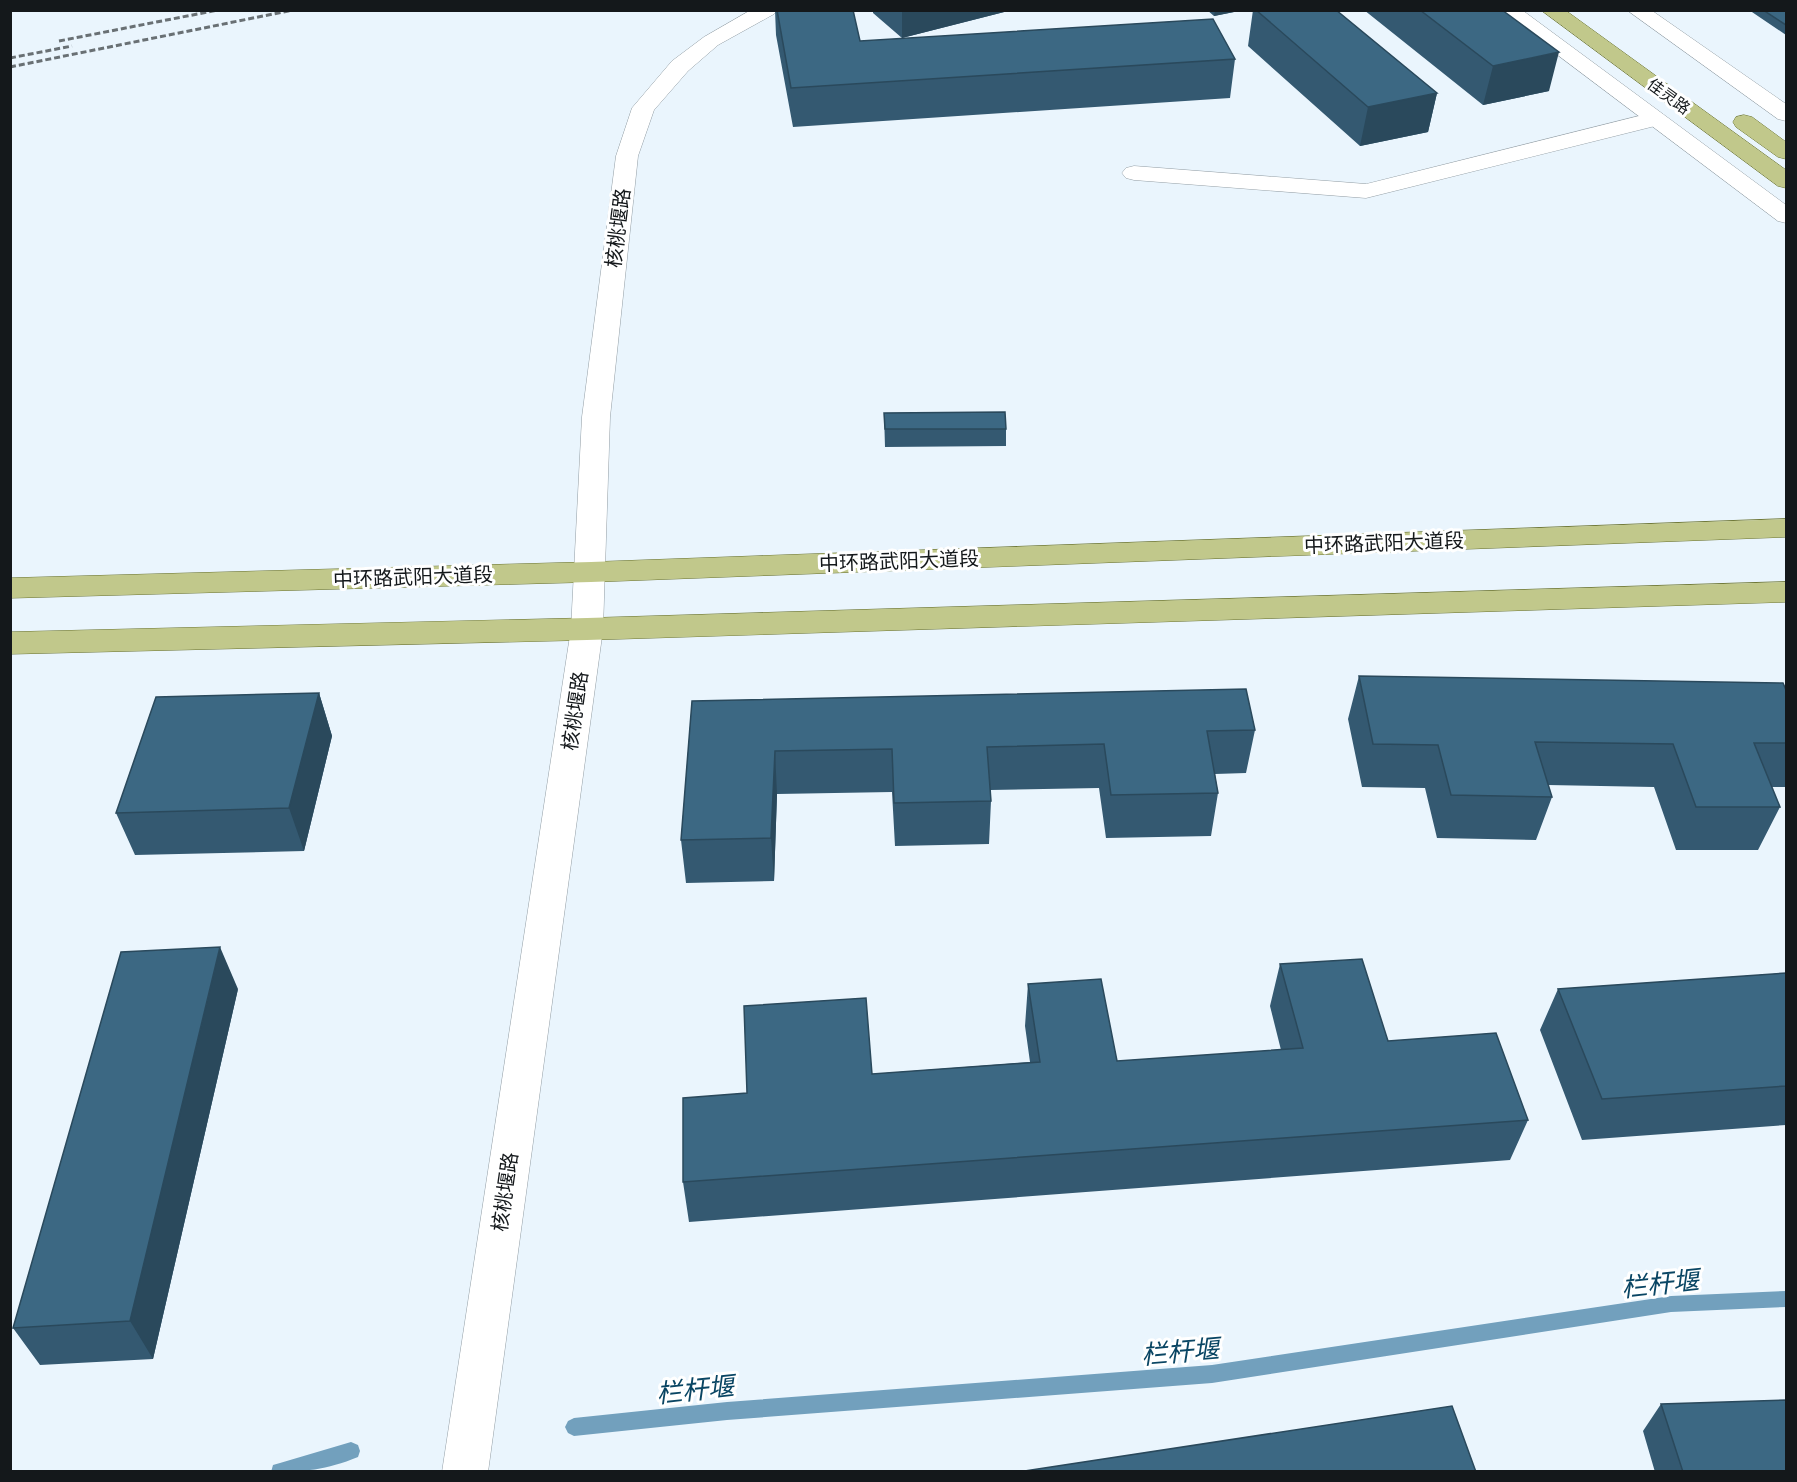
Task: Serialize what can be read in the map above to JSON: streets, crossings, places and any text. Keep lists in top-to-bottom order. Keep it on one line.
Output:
{"streets":{"main road":["佳灵路","中环路武阳大道段"],"street":["核桃堰路"]},"crossings":[["核桃堰路","中环路武阳大道段"]],"water":["栏杆堰"]}
